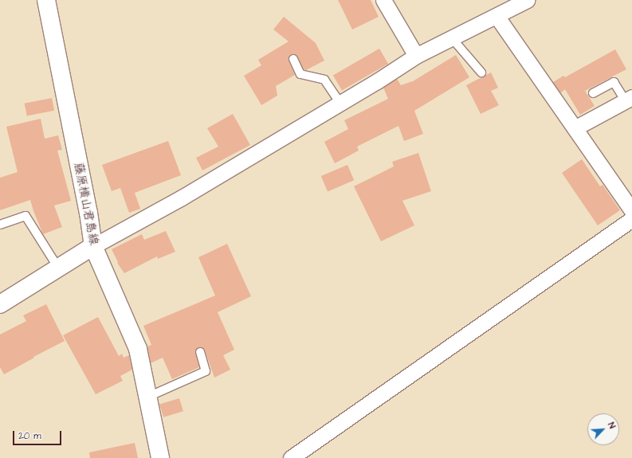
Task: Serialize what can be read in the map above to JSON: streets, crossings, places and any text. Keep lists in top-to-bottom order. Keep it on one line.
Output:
{"streets":{"main road":["藤原横山君島線"]},"scale_bar":"20 m","north":"top right"}
